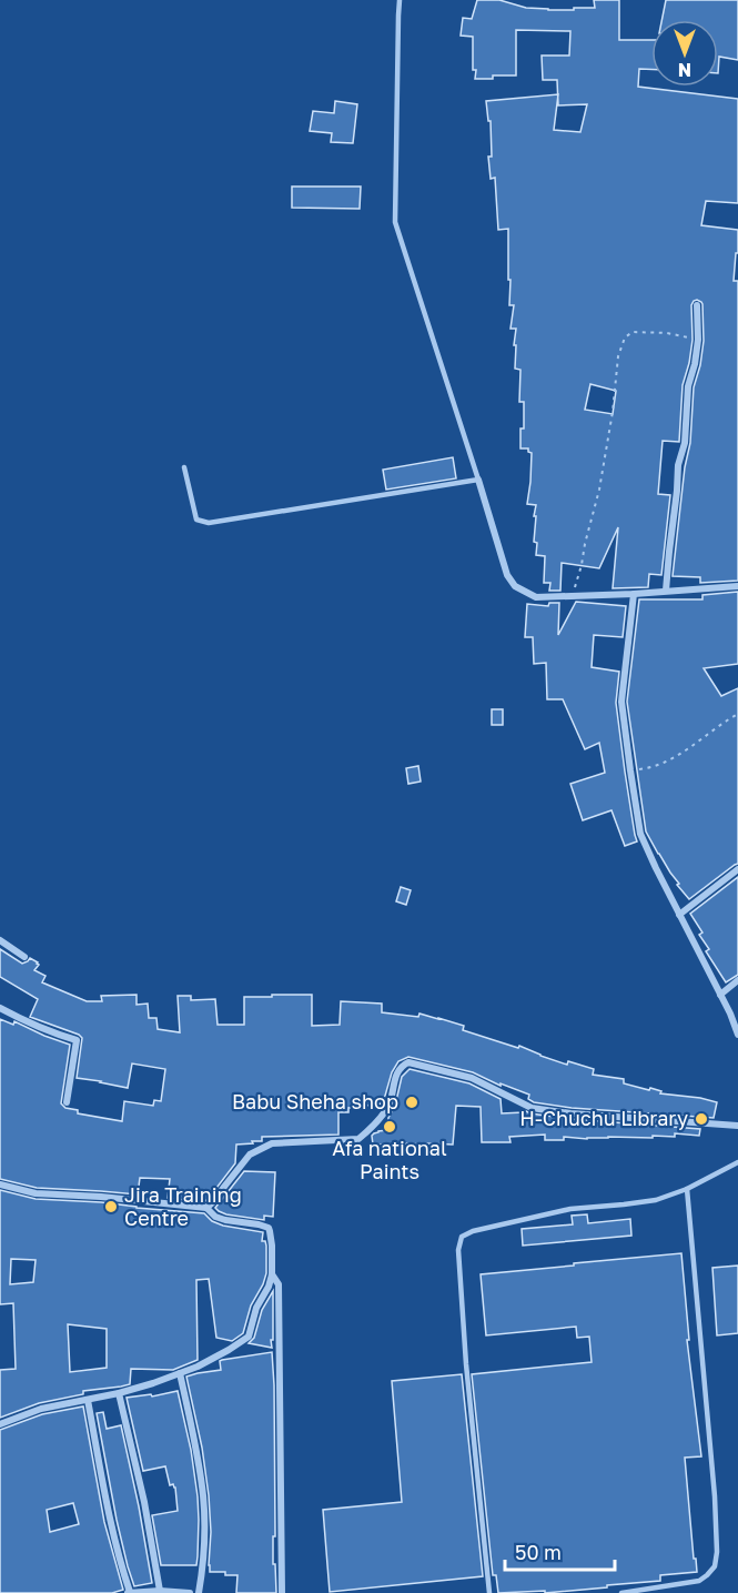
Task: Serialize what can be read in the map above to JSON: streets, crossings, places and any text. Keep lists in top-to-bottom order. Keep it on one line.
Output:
{"places":["Babu Sheha shop","H-Chuchu Library","Afa national Paints","Jira Training Centre"],"scale_bar":"50 m","north":"bottom"}
